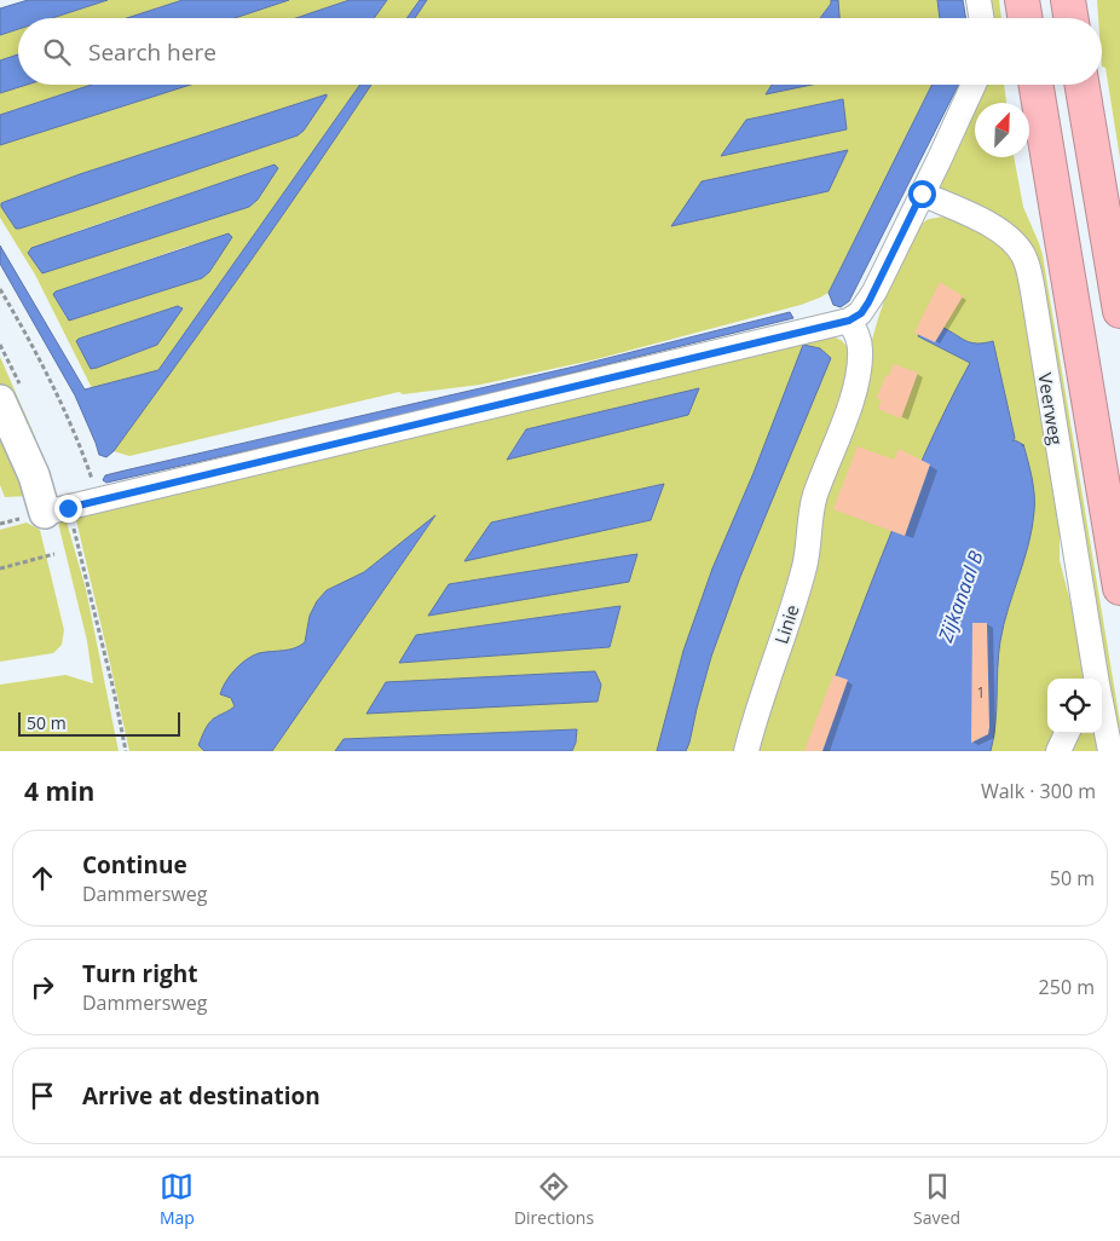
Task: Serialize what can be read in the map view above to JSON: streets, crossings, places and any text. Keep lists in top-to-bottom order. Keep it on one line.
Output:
{"streets":{"street":["Veerweg","Linie"]},"water":["Zijkanaal B"],"house_numbers":["1"],"scale_bar":"50 m","north":"top right","page":{"search":"Search here","scale":"50 m","heading":["4 min","Walk · 300 m"],"list":[["Continue","Dammersweg","50 m"],["Turn right","Dammersweg","250 m"],"Arrive at destination"],"nav":["Map","Directions","Saved"]}}
